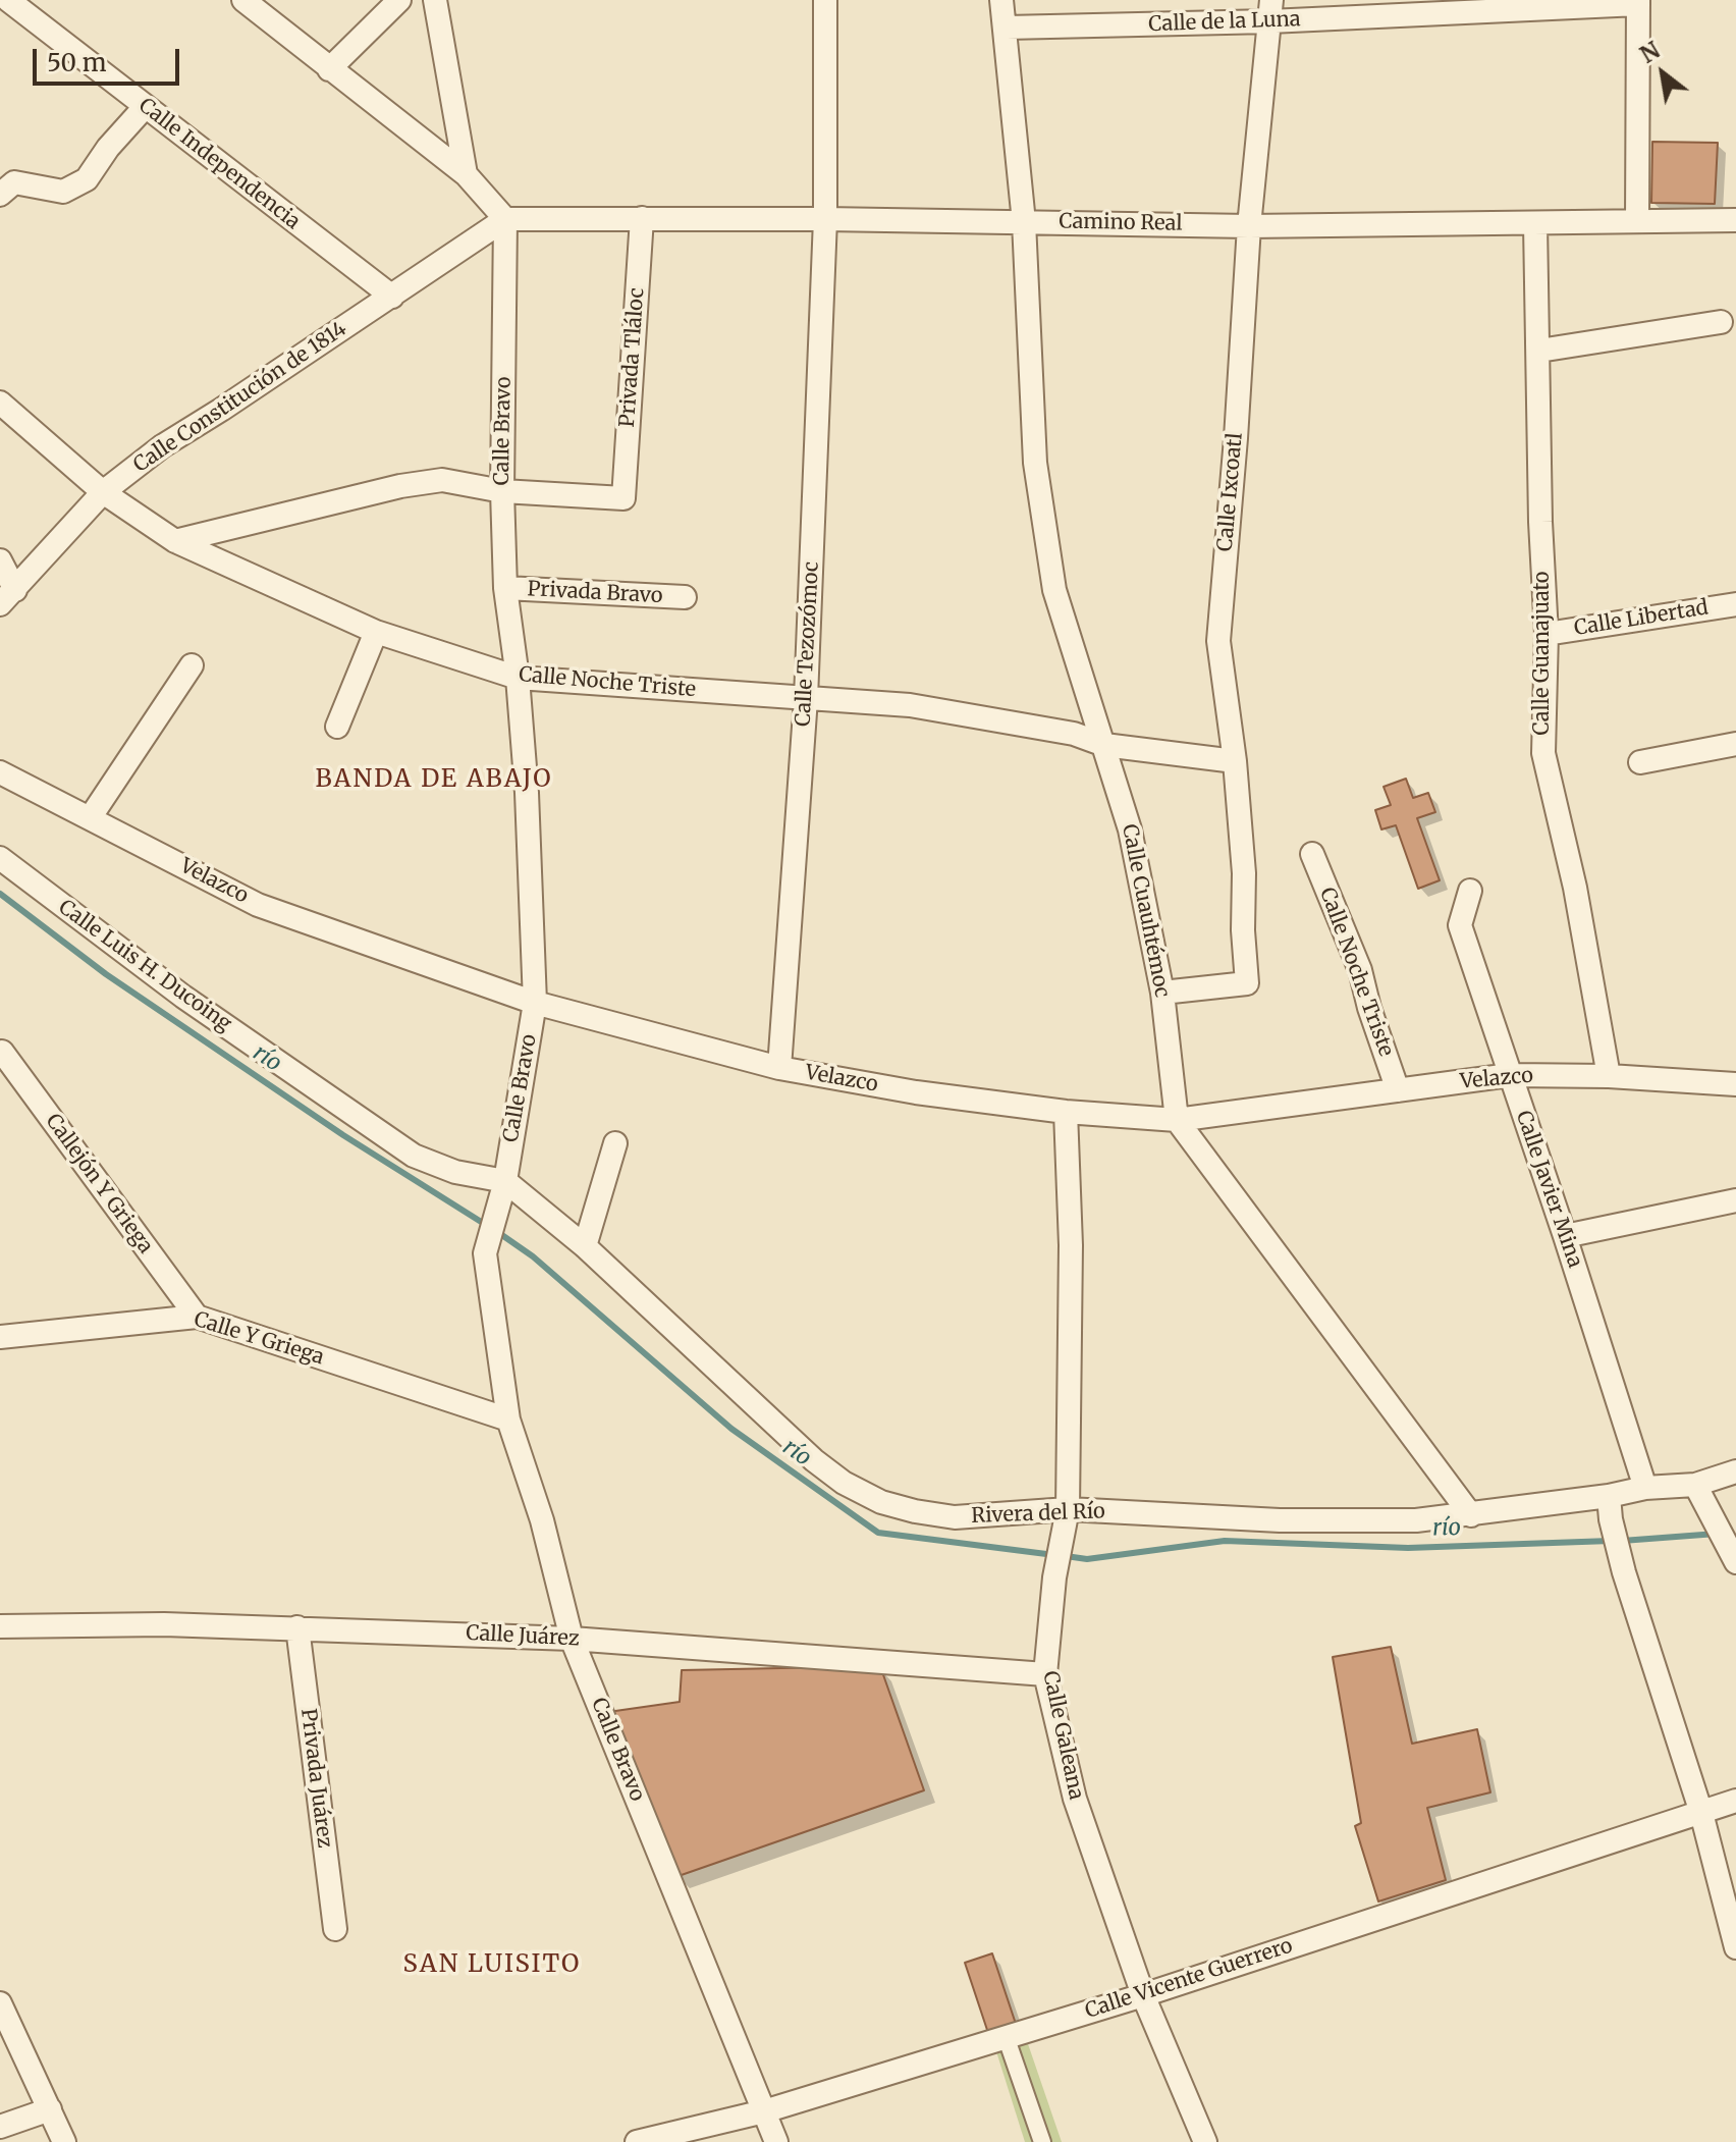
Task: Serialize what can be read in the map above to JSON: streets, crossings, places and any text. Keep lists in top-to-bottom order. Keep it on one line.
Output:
{"streets":{"street":["Calle de la Luna","Calle Independencia","Camino Real","Privada Tláloc","Calle Constitución de 1814","Calle Bravo","Calle Ixcoatl","Privada Bravo","Calle Libertad","Calle Tezozómoc","Calle Guanajuato","Calle Noche Triste","Velazco","Calle Cuauhtémoc","Calle Luis H. Ducoing","Callejón Y Griega","Calle Javier Mina","Calle Y Griega","Rivera del Río","Calle Juárez","Calle Galeana","Privada Juárez","Calle Vicente Guerrero"]},"crossings":[["Calle de la Luna","Calle Ixcoatl"],["Calle de la Luna","Calle Cuauhtémoc"],["Calle Independencia","Calle Constitución de 1814"],["Camino Real","Privada Tláloc"],["Camino Real","Calle Constitución de 1814"],["Camino Real","Calle Bravo"],["Camino Real","Calle Ixcoatl"],["Camino Real","Calle Tezozómoc"],["Camino Real","Calle Guanajuato"],["Camino Real","Calle Cuauhtémoc"],["Privada Tláloc","Calle Bravo"],["Calle Constitución de 1814","Calle Bravo"],["Calle Constitución de 1814","Calle Noche Triste"],["Calle Bravo","Privada Bravo"],["Calle Bravo","Calle Noche Triste"],["Calle Bravo","Velazco"],["Calle Bravo","Calle Luis H. Ducoing"],["Calle Bravo","Calle Y Griega"],["Calle Bravo","Rivera del Río"],["Calle Bravo","Calle Juárez"],["Calle Bravo","Calle Vicente Guerrero"],["Calle Ixcoatl","Calle Noche Triste"],["Calle Ixcoatl","Calle Cuauhtémoc"],["Calle Libertad","Calle Guanajuato"],["Calle Tezozómoc","Calle Noche Triste"],["Calle Tezozómoc","Velazco"],["Calle Guanajuato","Velazco"],["Calle Noche Triste","Velazco"],["Calle Noche Triste","Calle Cuauhtémoc"],["Velazco","Calle Cuauhtémoc"],["Velazco","Calle Javier Mina"],["Velazco","Calle Galeana"],["Calle Luis H. Ducoing","Rivera del Río"],["Callejón Y Griega","Calle Y Griega"],["Calle Javier Mina","Rivera del Río"],["Rivera del Río","Calle Galeana"],["Calle Juárez","Calle Galeana"],["Calle Juárez","Privada Juárez"],["Calle Galeana","Calle Vicente Guerrero"]],"districts":["BANDA DE ABAJO","SAN LUISITO"],"water":["río"],"scale_bar":"50 m","north":"top left"}
